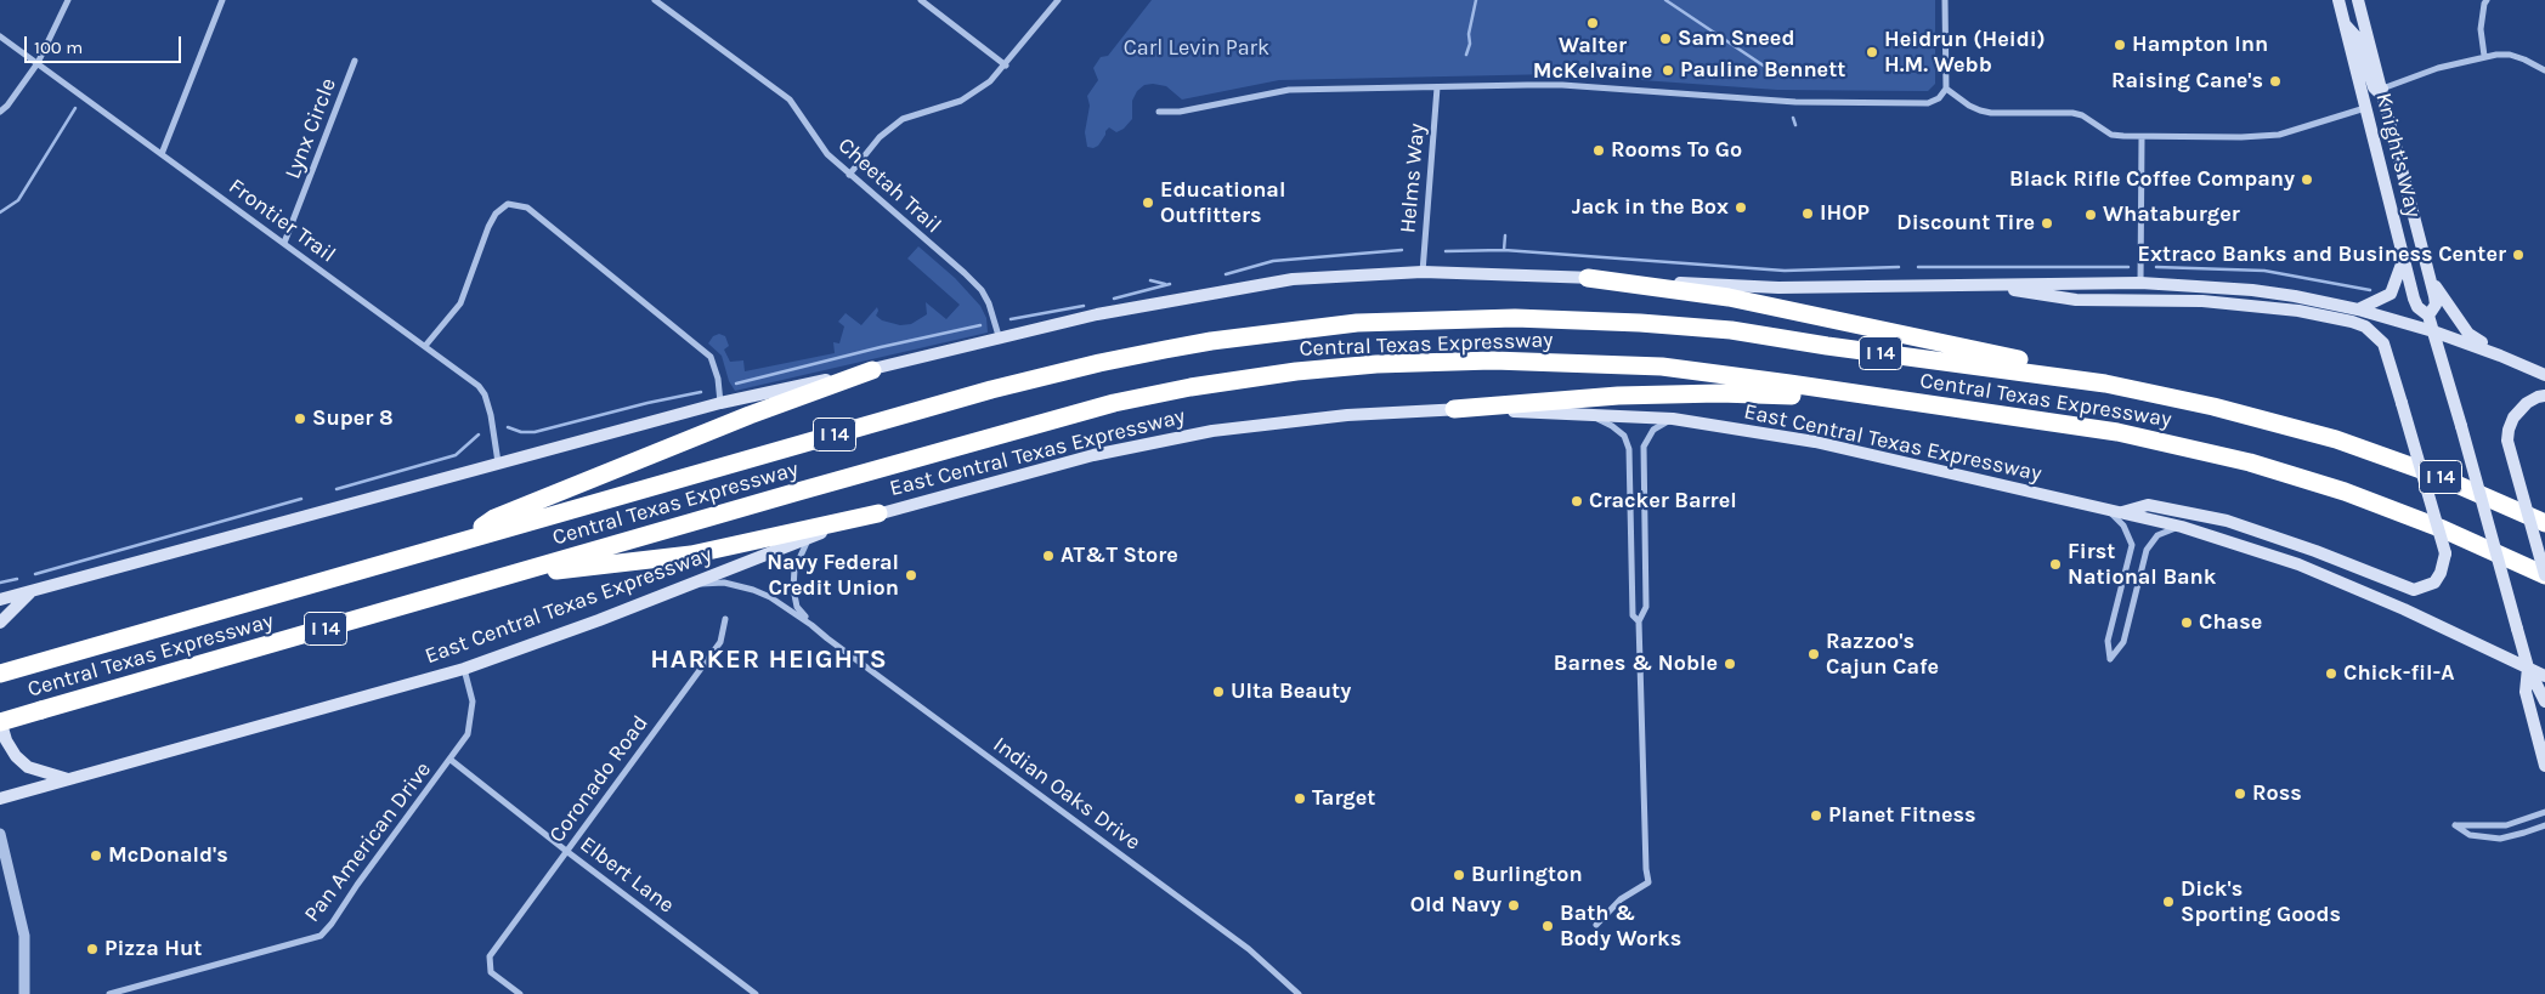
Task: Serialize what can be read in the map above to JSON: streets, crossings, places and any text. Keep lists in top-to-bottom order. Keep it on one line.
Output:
{"streets":{"highway":["Central Texas Expressway","I 14"],"main road":["Knight's Way","East Central Texas Expressway"],"street":["Lynx Circle","Helms Way","Cheetah Trail","Frontier Trail","Coronado Road","Indian Oaks Drive","Pan American Drive","Elbert Lane"]},"crossings":[["Lynx Circle","Frontier Trail"],["Knight's Way","East Central Texas Expressway"],["East Central Texas Expressway","Pan American Drive"],["Coronado Road","Elbert Lane"],["Pan American Drive","Elbert Lane"]],"districts":["HARKER HEIGHTS"],"parks":["Carl Levin Park"],"places":["Walter McKelvaine","Sam Sneed","Hampton Inn","Heidrun (Heidi) H.M. Webb","Pauline Bennett","Raising Cane's","Rooms To Go","Black Rifle Coffee Company","Educational Outfitters","Jack in the Box","IHOP","Whataburger","Discount Tire","Extraco Banks and Business Center","Super 8","Cracker Barrel","AT&T Store","First National Bank","Navy Federal Credit Union","Chase","Razzoo's Cajun Cafe","Barnes & Noble","Chick-fil-A","Ulta Beauty","Ross","Target","Planet Fitness","McDonald's","Burlington","Dick's Sporting Goods","Old Navy","Bath & Body Works","Pizza Hut"],"scale_bar":"100 m"}
